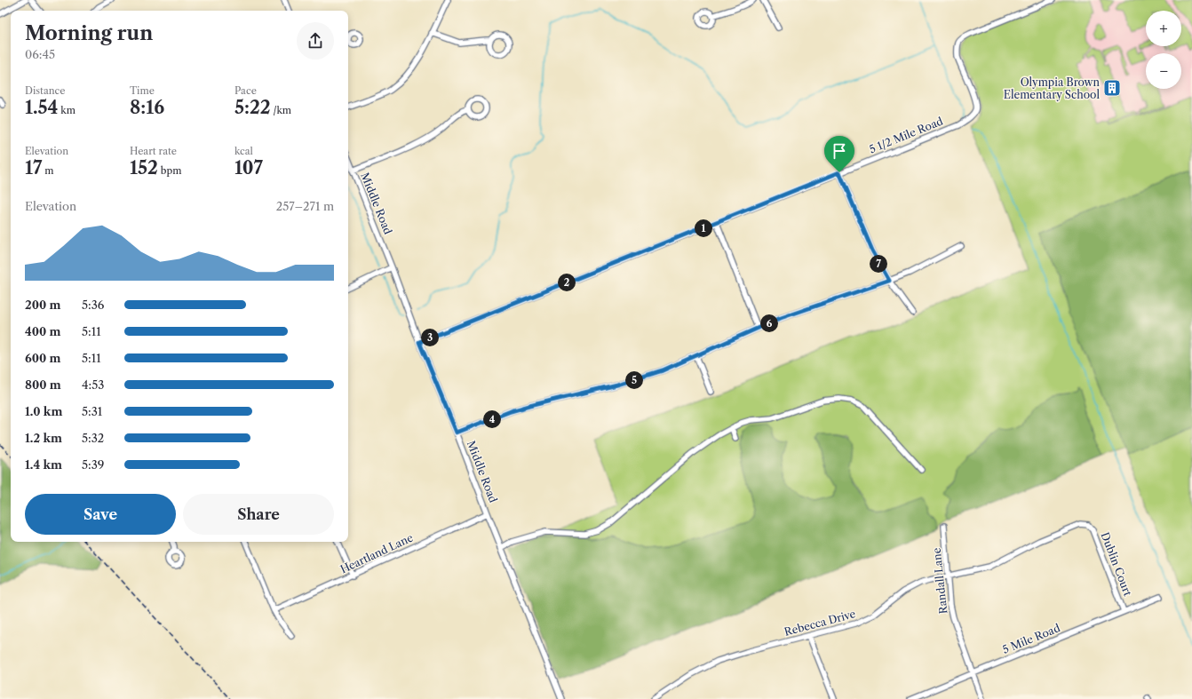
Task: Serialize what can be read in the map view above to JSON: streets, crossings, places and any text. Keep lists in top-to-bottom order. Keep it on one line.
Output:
{"streets":{"street":["5 1/2 Mile Road","Middle Road","Heartland Lane","Dublin Court","Randall Lane","Rebecca Drive","5 Mile Road"]},"crossings":[["5 1/2 Mile Road","Middle Road"],["Middle Road","Heartland Lane"],["Dublin Court","Rebecca Drive"],["Dublin Court","5 Mile Road"],["Randall Lane","Rebecca Drive"],["Randall Lane","5 Mile Road"]],"places":{"building":["Olympia Brown Elementary School"]},"page":{"map_buttons":["+","−"],"heading":["Morning run","06:45"],"stats":[["Distance","1.54 km"],["Time","8:16"],["Pace","5:22 /km"],["Elevation","17 m"],["Heart rate","152 bpm"],["kcal","107"]],"chart":["Elevation","257–271 m"],"pins":["1","7","2","6","3","5","4"],"list":[{"name":"200 m","note":"5:36"},{"name":"400 m","note":"5:11"},{"name":"600 m","note":"5:11"},{"name":"800 m","note":"4:53"},{"name":"1.0 km","note":"5:31"},{"name":"1.2 km","note":"5:32"},{"name":"1.4 km","note":"5:39"}],"buttons":["Save","Share"]}}
